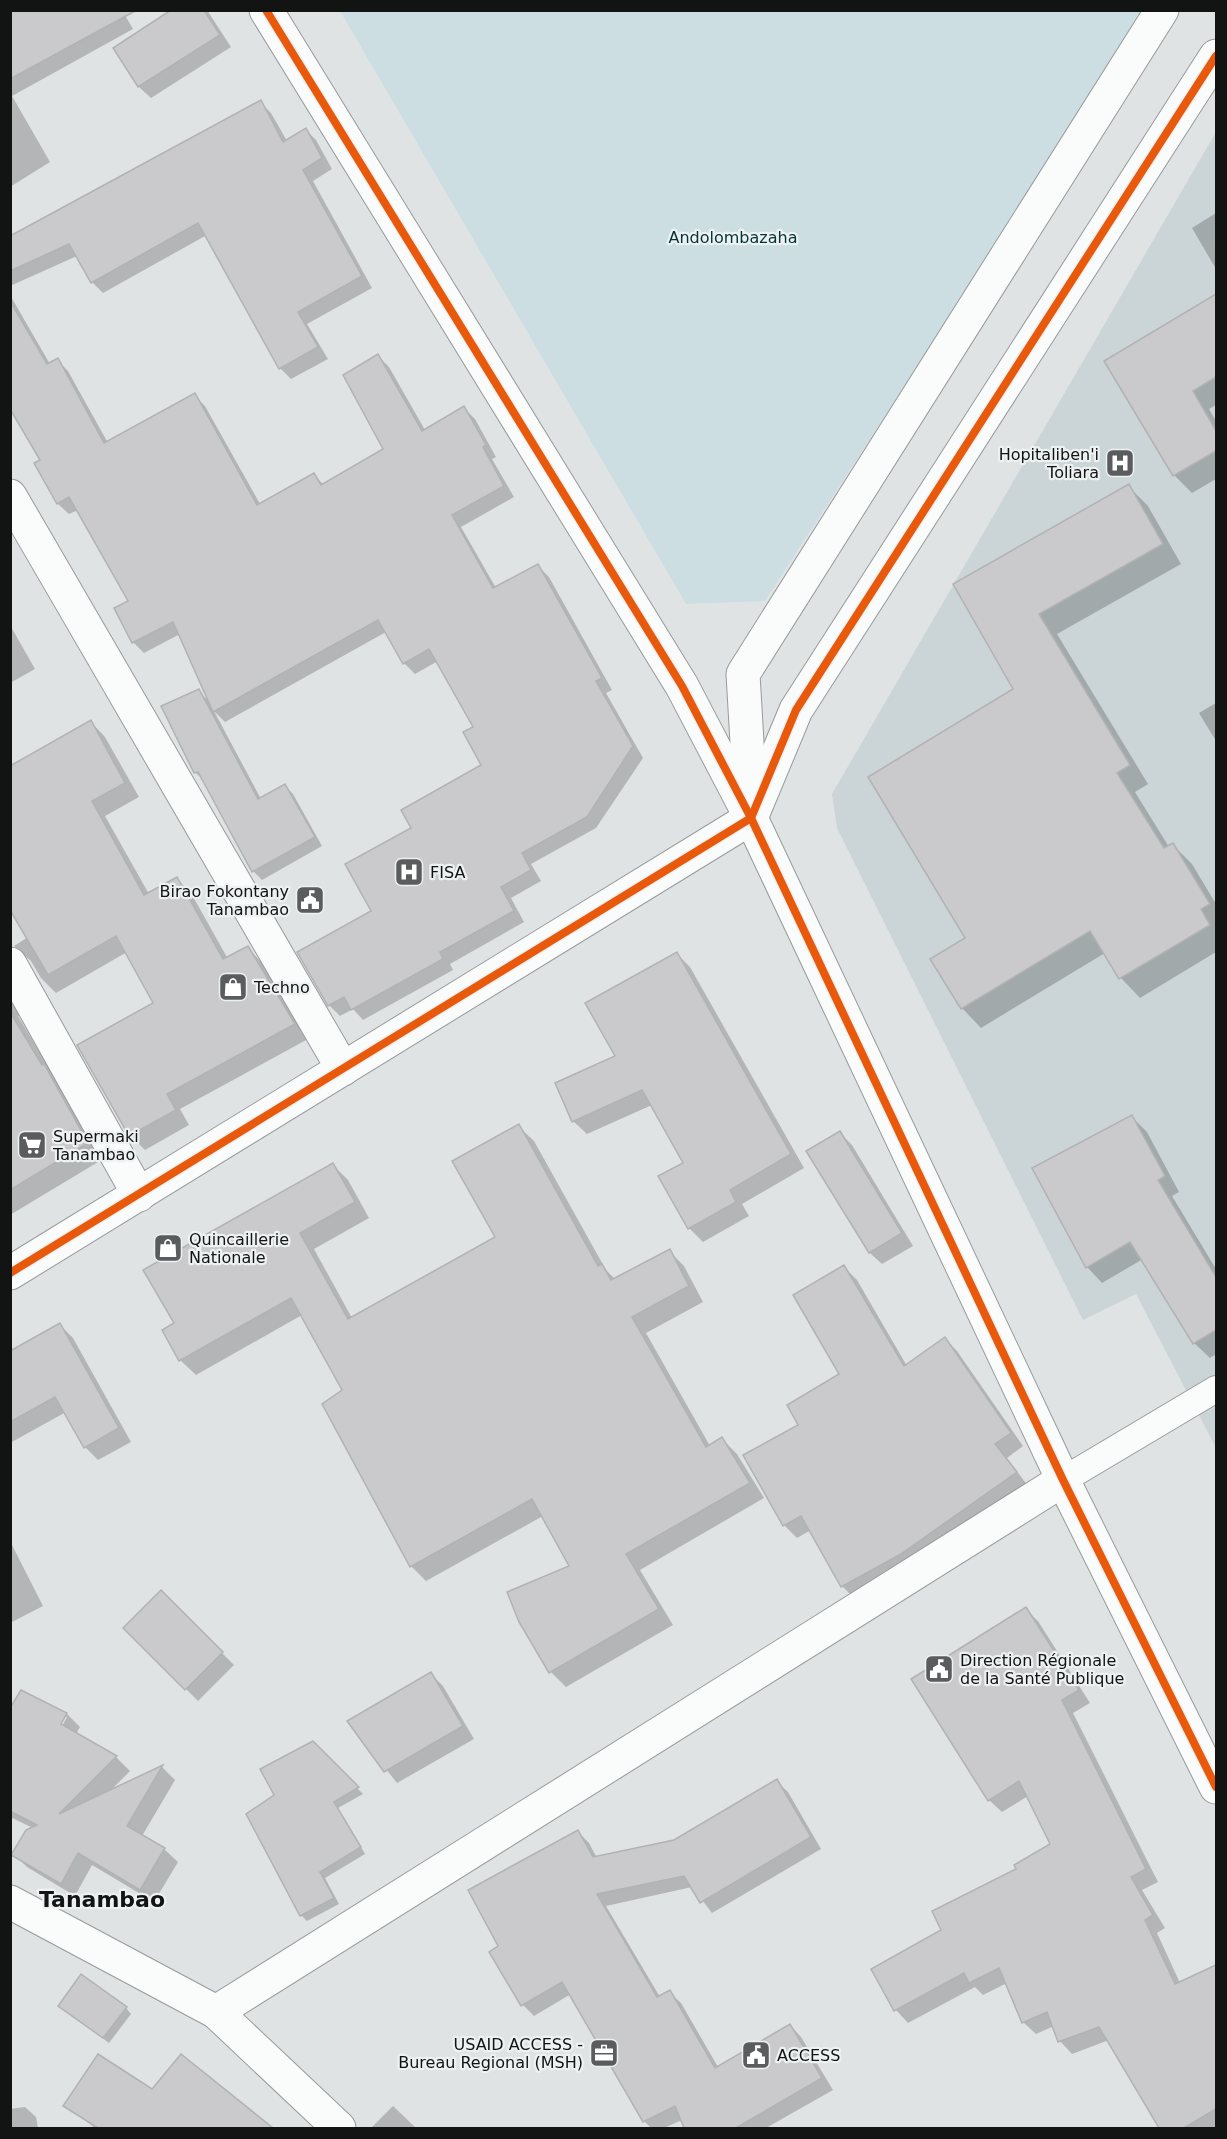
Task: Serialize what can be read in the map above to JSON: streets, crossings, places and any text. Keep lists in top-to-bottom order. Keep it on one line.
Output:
{"districts":["Tanambao"],"parks":["Andolombazaha"],"places":{"hospital":["Hopitaliben'i Toliara","FISA"],"public building":["Birao Fokontany Tanambao","Direction Régionale de la Santé Publique","ACCESS"],"shop":["Techno","Quincaillerie Nationale"],"supermarket":["Supermaki Tanambao"],"office":["USAID ACCESS - Bureau Regional (MSH)"]}}
